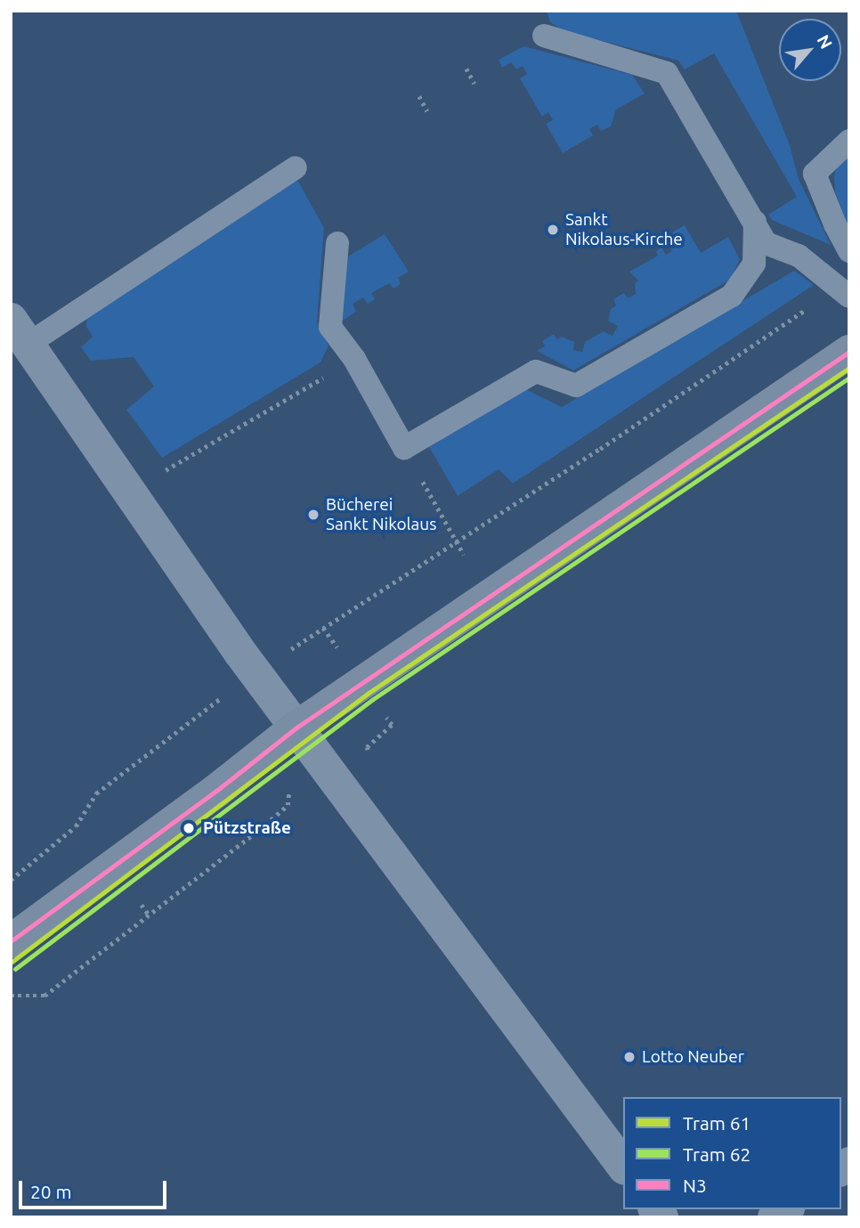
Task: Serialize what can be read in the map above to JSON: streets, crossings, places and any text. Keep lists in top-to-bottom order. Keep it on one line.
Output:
{"places":["Sankt Nikolaus-Kirche","Bücherei Sankt Nikolaus","Pützstraße","Lotto Neuber"],"lines":["transit line N3","tram line 61","tram line 62"],"legend":["Tram 61","Tram 62","N3"],"scale_bar":"20 m","north":"top right"}
